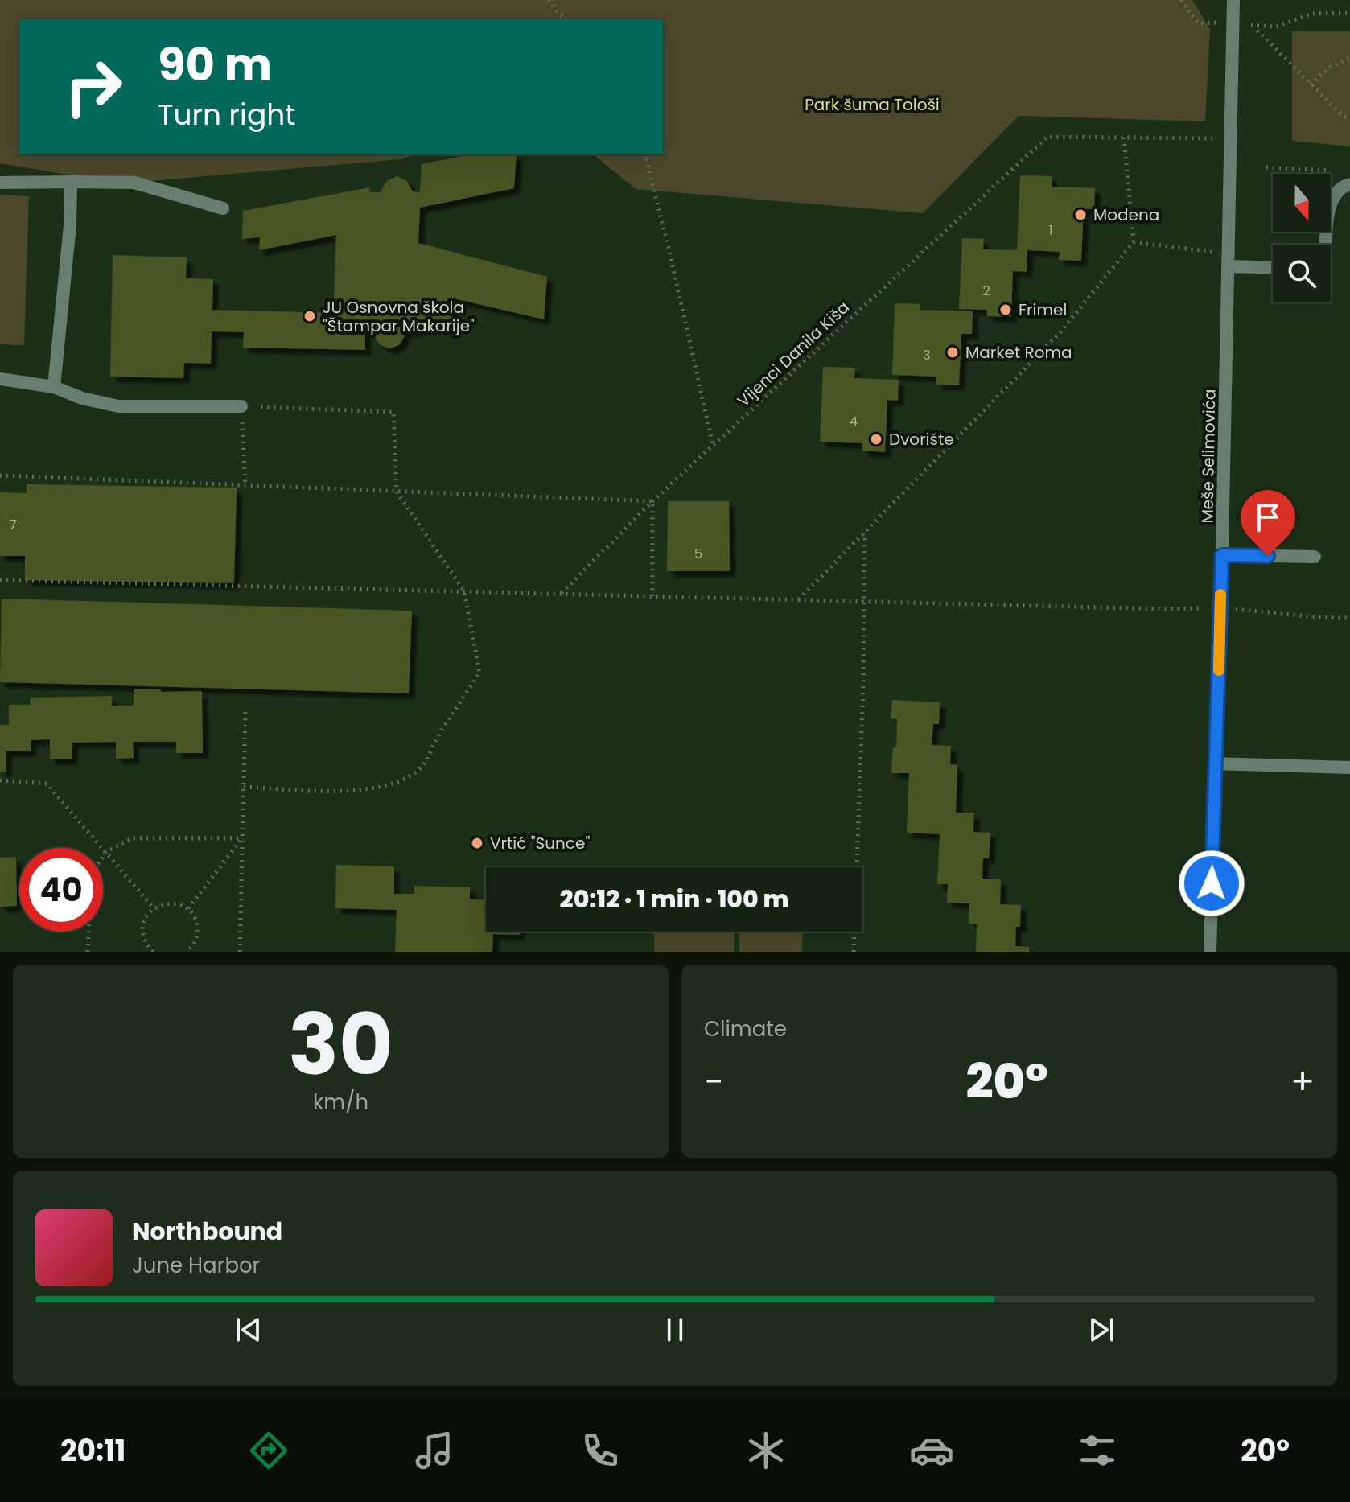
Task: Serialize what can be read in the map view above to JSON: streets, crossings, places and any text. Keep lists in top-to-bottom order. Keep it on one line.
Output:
{"streets":{"street":["Meše Selimovića"],"path":["Vijenci Danila Kiša"]},"parks":["Park šuma Tološi"],"places":["Modena","Frimel","JU Osnovna škola \"Štampar Makarije\"","Market Roma","Dvorište","Vrtić \"Sunce\""],"house_numbers":["1","2","3","4","7","5"],"north":"bottom","page":{"turn":["90 m","Turn right"],"limit":"40","trip":"20:12 · 1 min · 100 m","tile":[["30","km/h"],"Climate"],"heat":["−","20°","+"],"song":["Northbound","June Harbor"],"tabs":["20:11","20°"]}}
